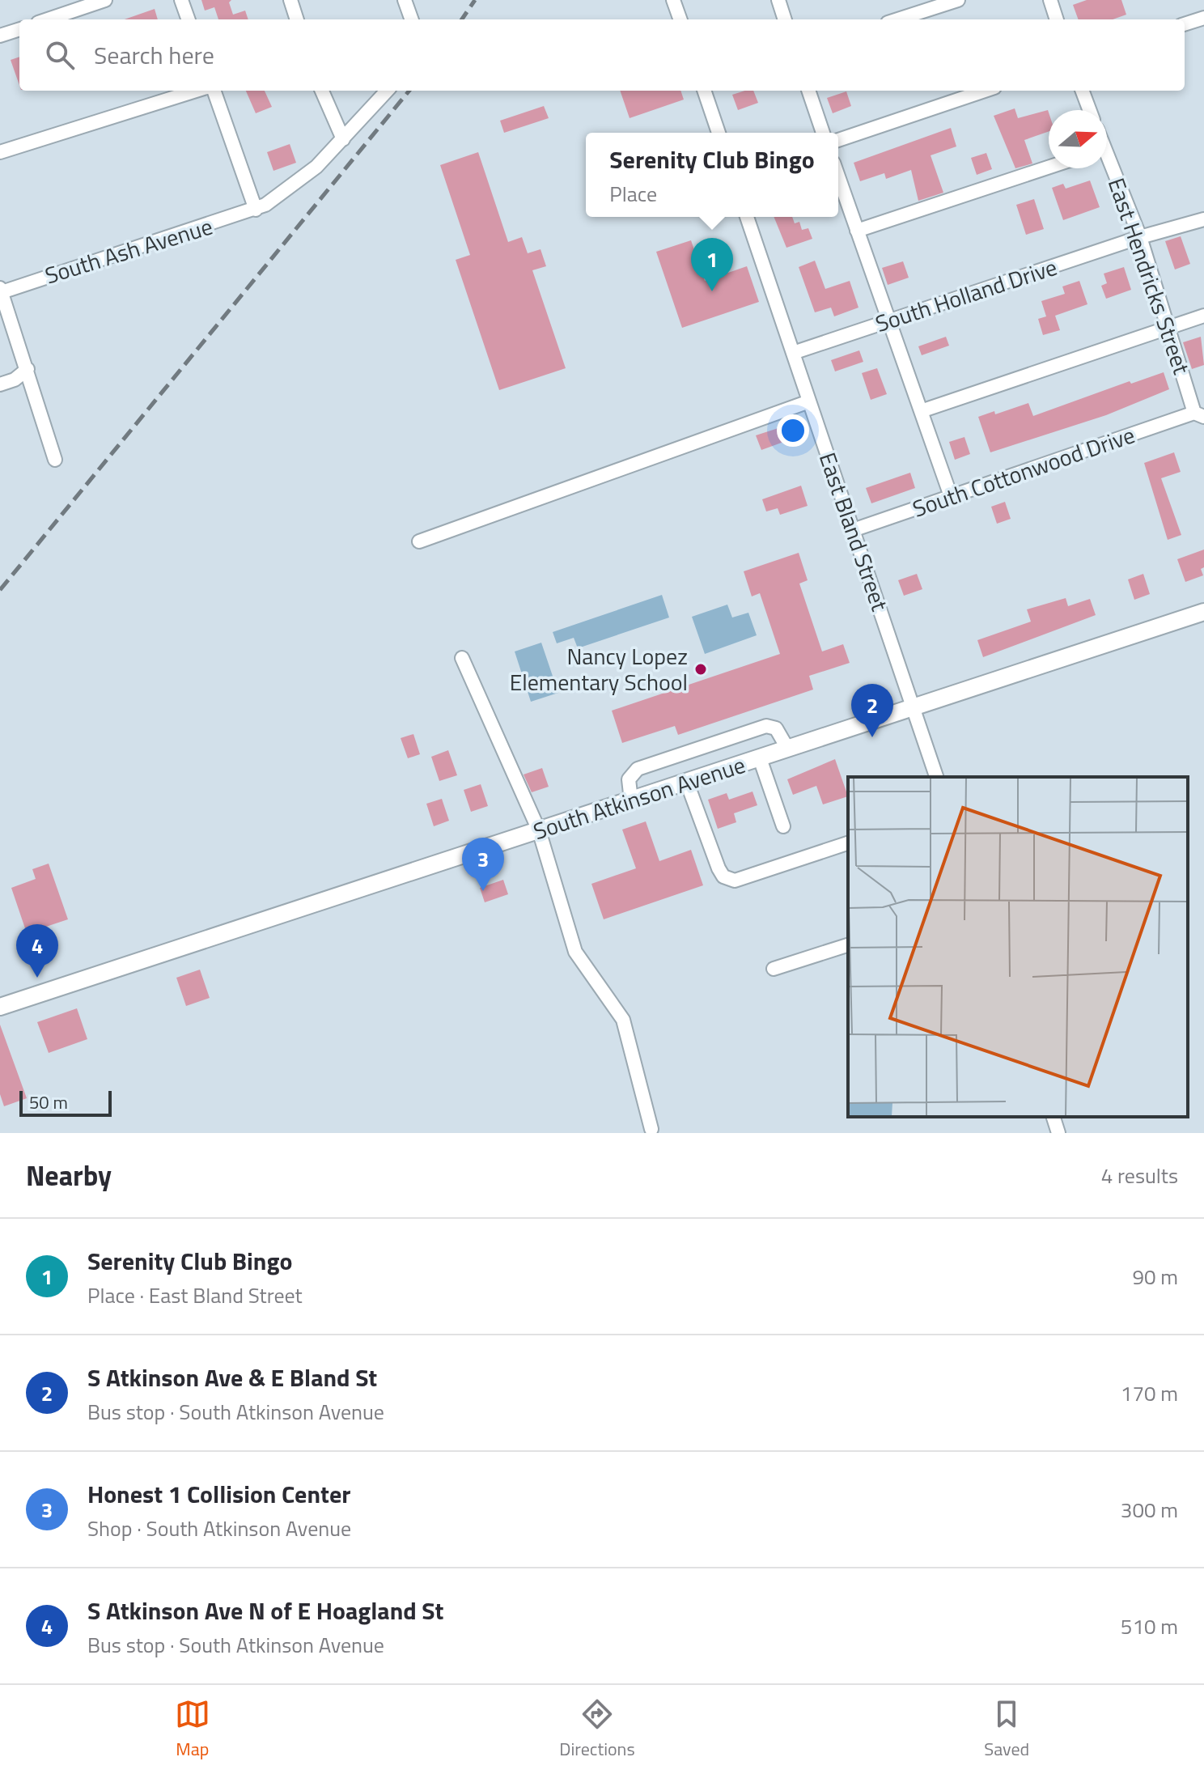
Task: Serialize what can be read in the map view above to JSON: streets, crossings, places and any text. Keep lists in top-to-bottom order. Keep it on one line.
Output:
{"streets":{"main road":["South Atkinson Avenue"],"street":["South Ash Avenue","East Hendricks Street","South Holland Drive","South Cottonwood Drive","East Bland Street"]},"crossings":[["East Hendricks Street","South Holland Drive"],["East Hendricks Street","South Cottonwood Drive"],["South Holland Drive","East Bland Street"],["South Cottonwood Drive","East Bland Street"],["East Bland Street","South Atkinson Avenue"]],"places":["Nancy Lopez Elementary School"],"scale_bar":"50 m","north":"right","page":{"search":"Search here","popup":["Serenity Club Bingo","Place"],"pins":["1","2","3","4"],"scale":"50 m","heading":["Nearby","4 results"],"list":[{"mark":"1","name":"Serenity Club Bingo","note":"Place · East Bland Street","value":"90 m"},{"mark":"2","name":"S Atkinson Ave & E Bland St","note":"Bus stop · South Atkinson Avenue","value":"170 m"},{"mark":"3","name":"Honest 1 Collision Center","note":"Shop · South Atkinson Avenue","value":"300 m"},{"mark":"4","name":"S Atkinson Ave N of E Hoagland St","note":"Bus stop · South Atkinson Avenue","value":"510 m"}],"nav":["Map","Directions","Saved"]}}
